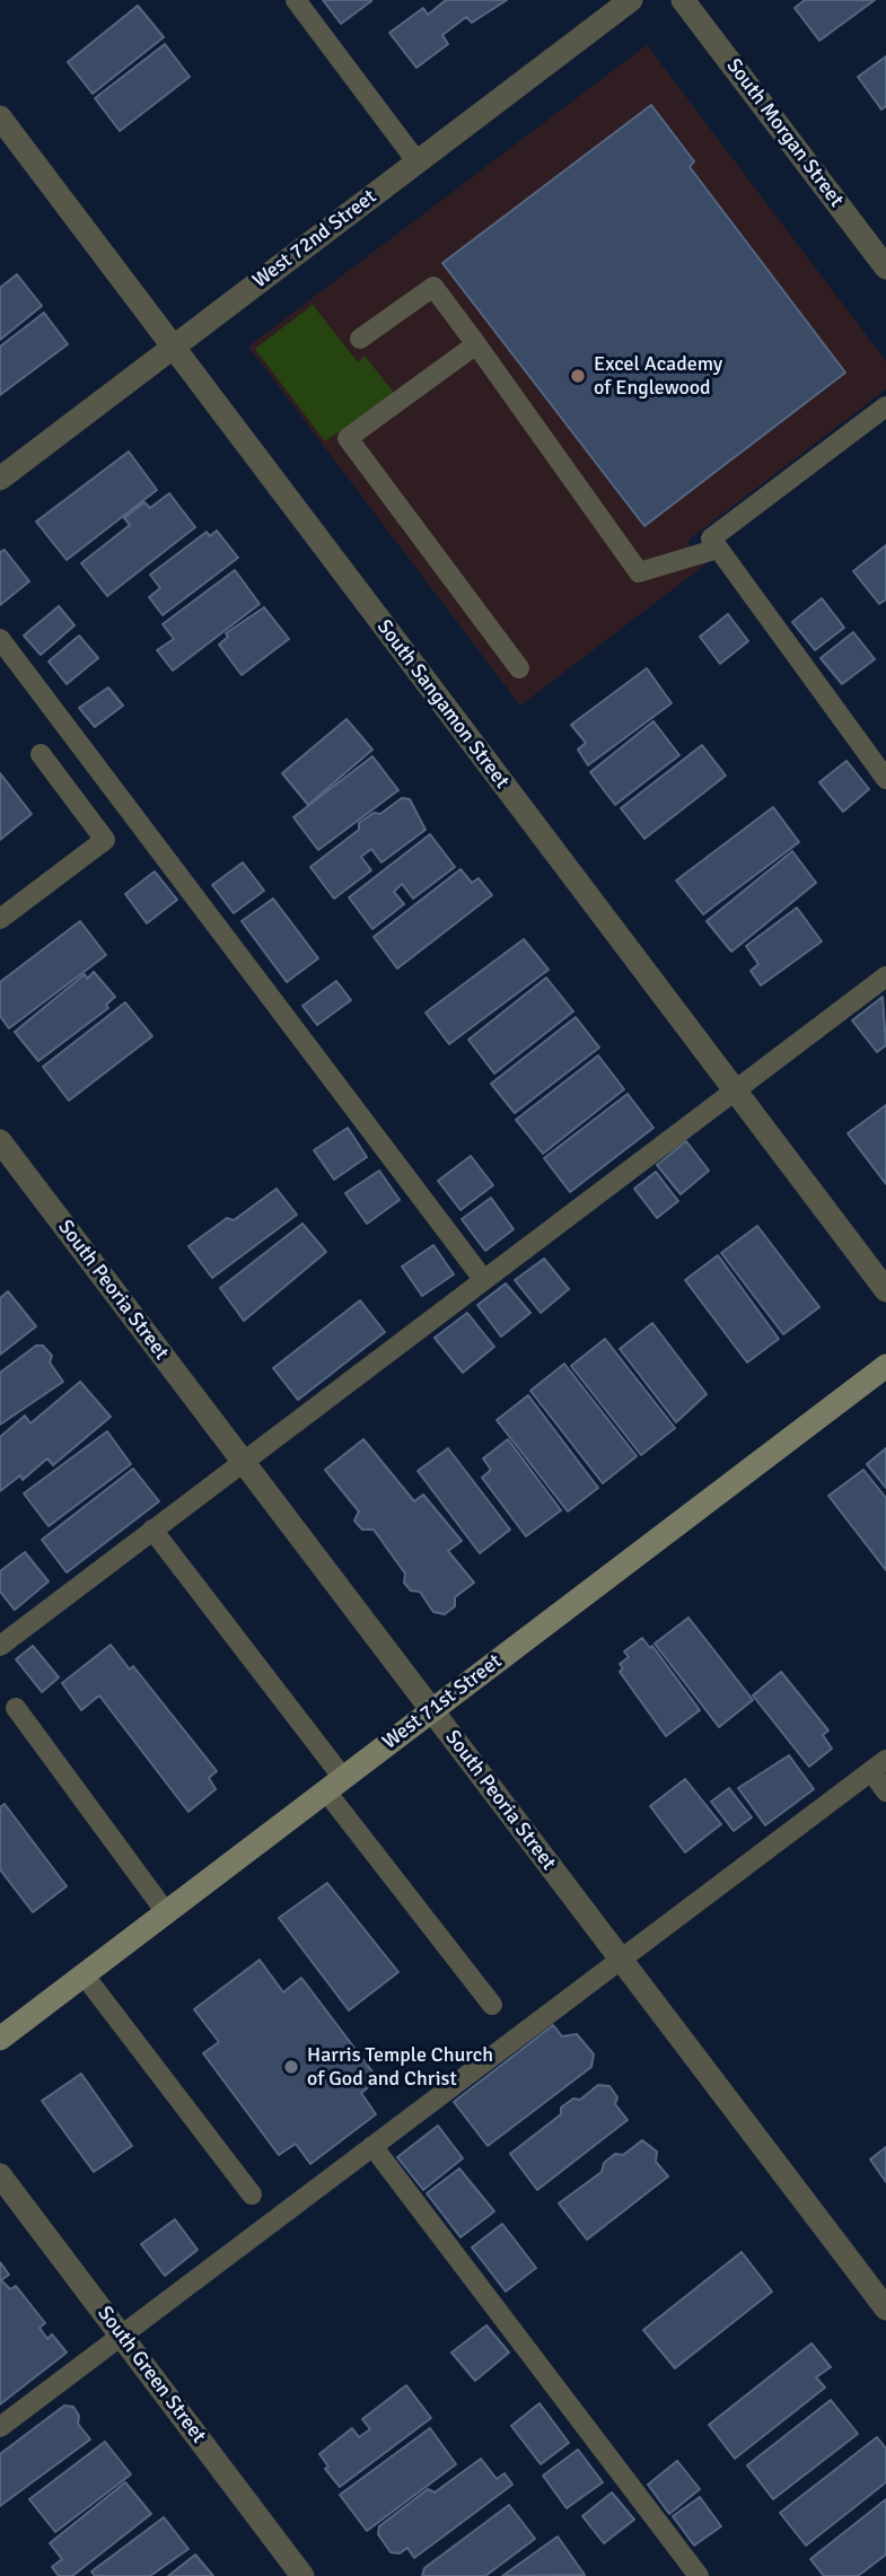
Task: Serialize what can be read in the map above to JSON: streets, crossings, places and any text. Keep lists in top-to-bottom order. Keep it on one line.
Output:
{"streets":{"main road":["West 71st Street"],"street":["South Morgan Street","West 72nd Street","South Sangamon Street","South Peoria Street","South Green Street"]},"crossings":[["West 72nd Street","South Sangamon Street"],["South Peoria Street","West 71st Street"]],"places":["Excel Academy of Englewood","Harris Temple Church of God and Christ"]}
